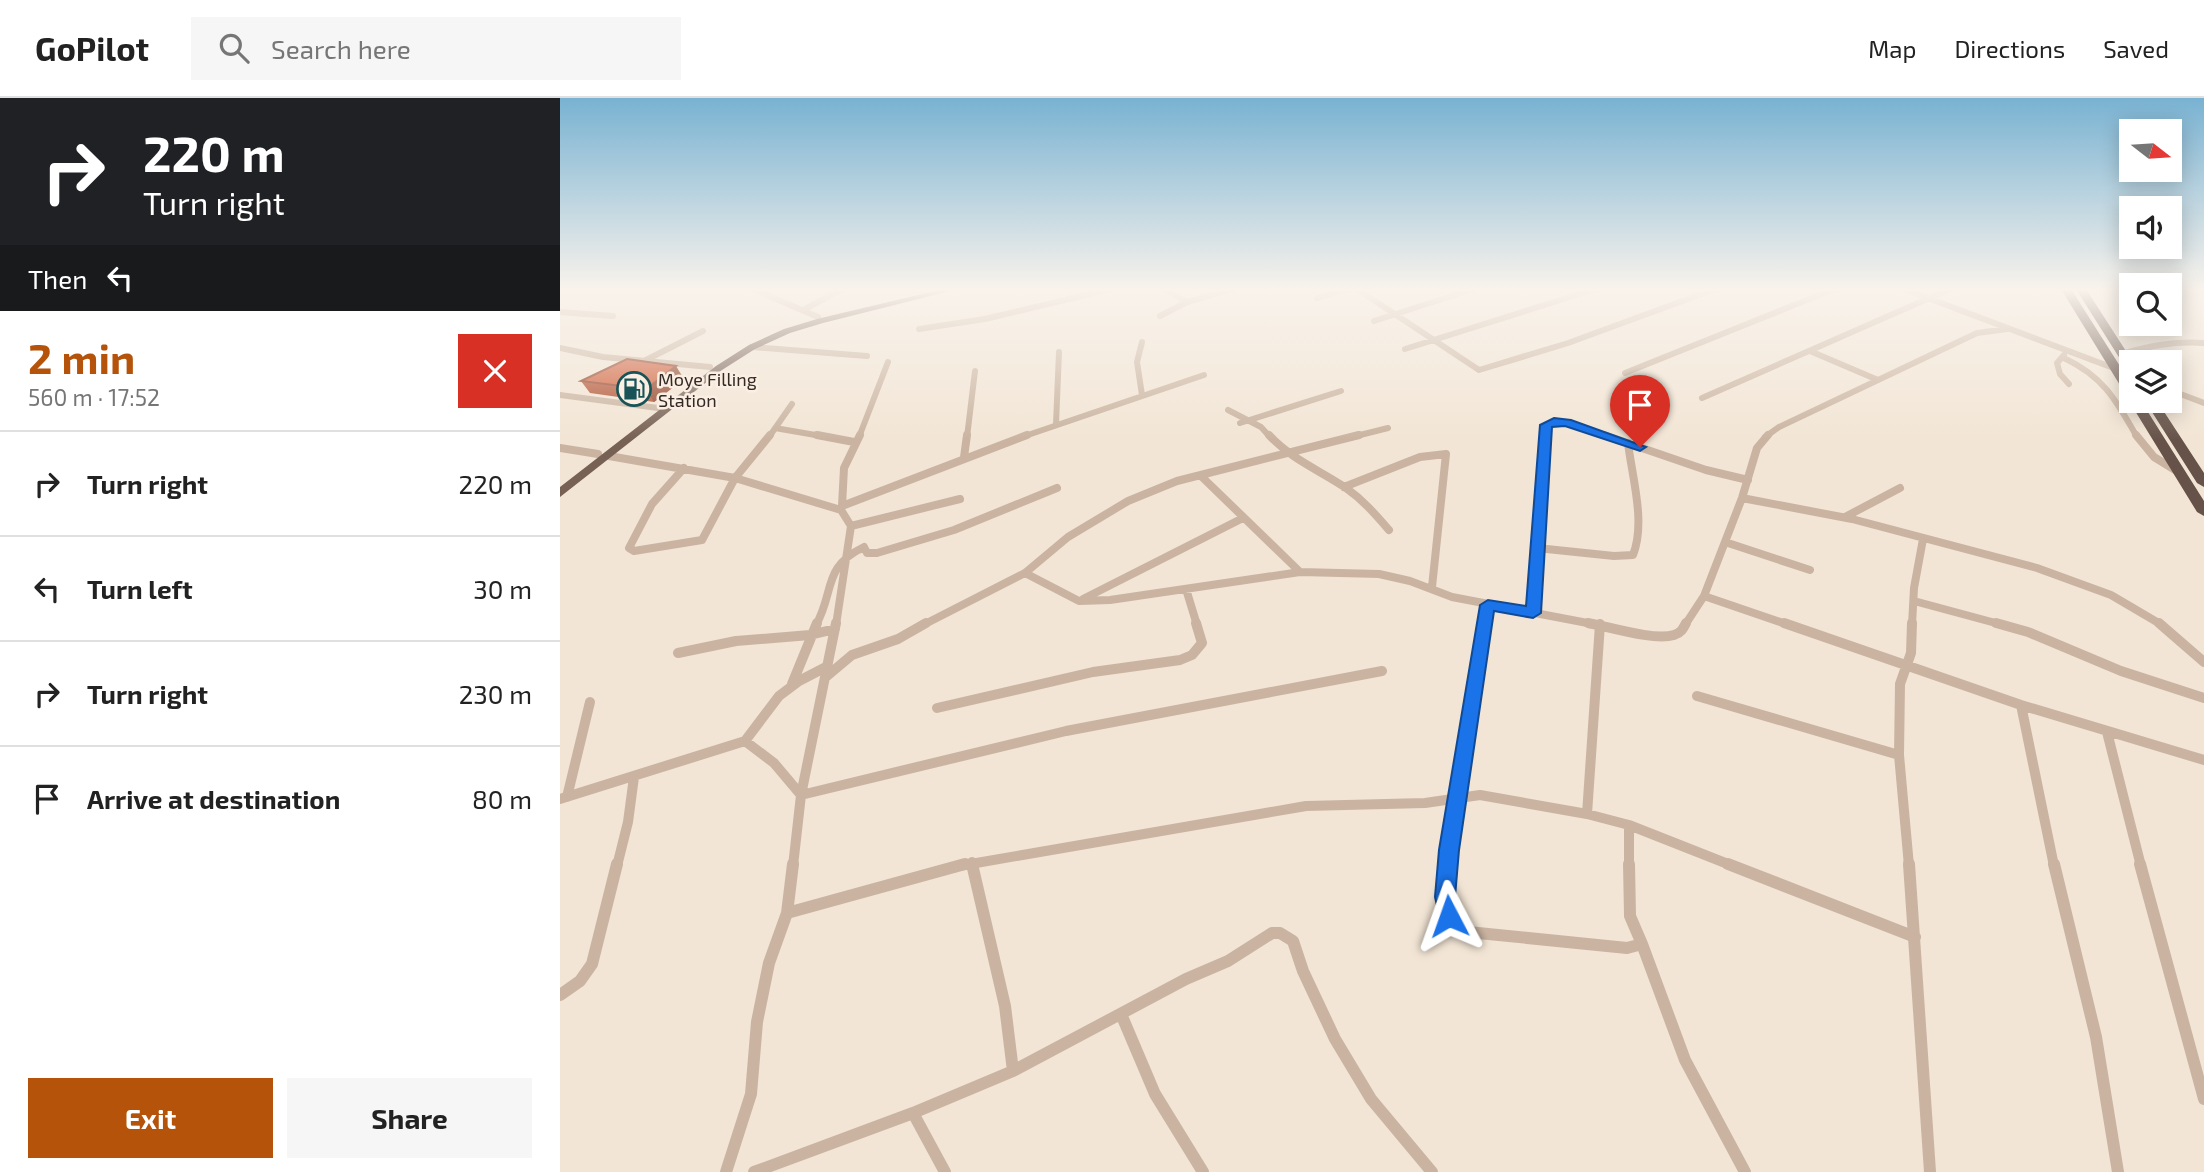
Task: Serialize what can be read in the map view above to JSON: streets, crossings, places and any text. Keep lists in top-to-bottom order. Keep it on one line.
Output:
{"places":{"fuel station":["Moye Filling Station"]},"north":"right","page":{"header":"GoPilot","search":"Search here","nav":["Map","Directions","Saved"],"turn":["220 m","Turn right"],"then":"Then","heading":["2 min","560 m · 17:52"],"list":[{"name":"Turn right","value":"220 m"},{"name":"Turn left","value":"30 m"},{"name":"Turn right","value":"230 m"},{"name":"Arrive at destination","value":"80 m"}],"buttons":["Exit","Share"]}}
